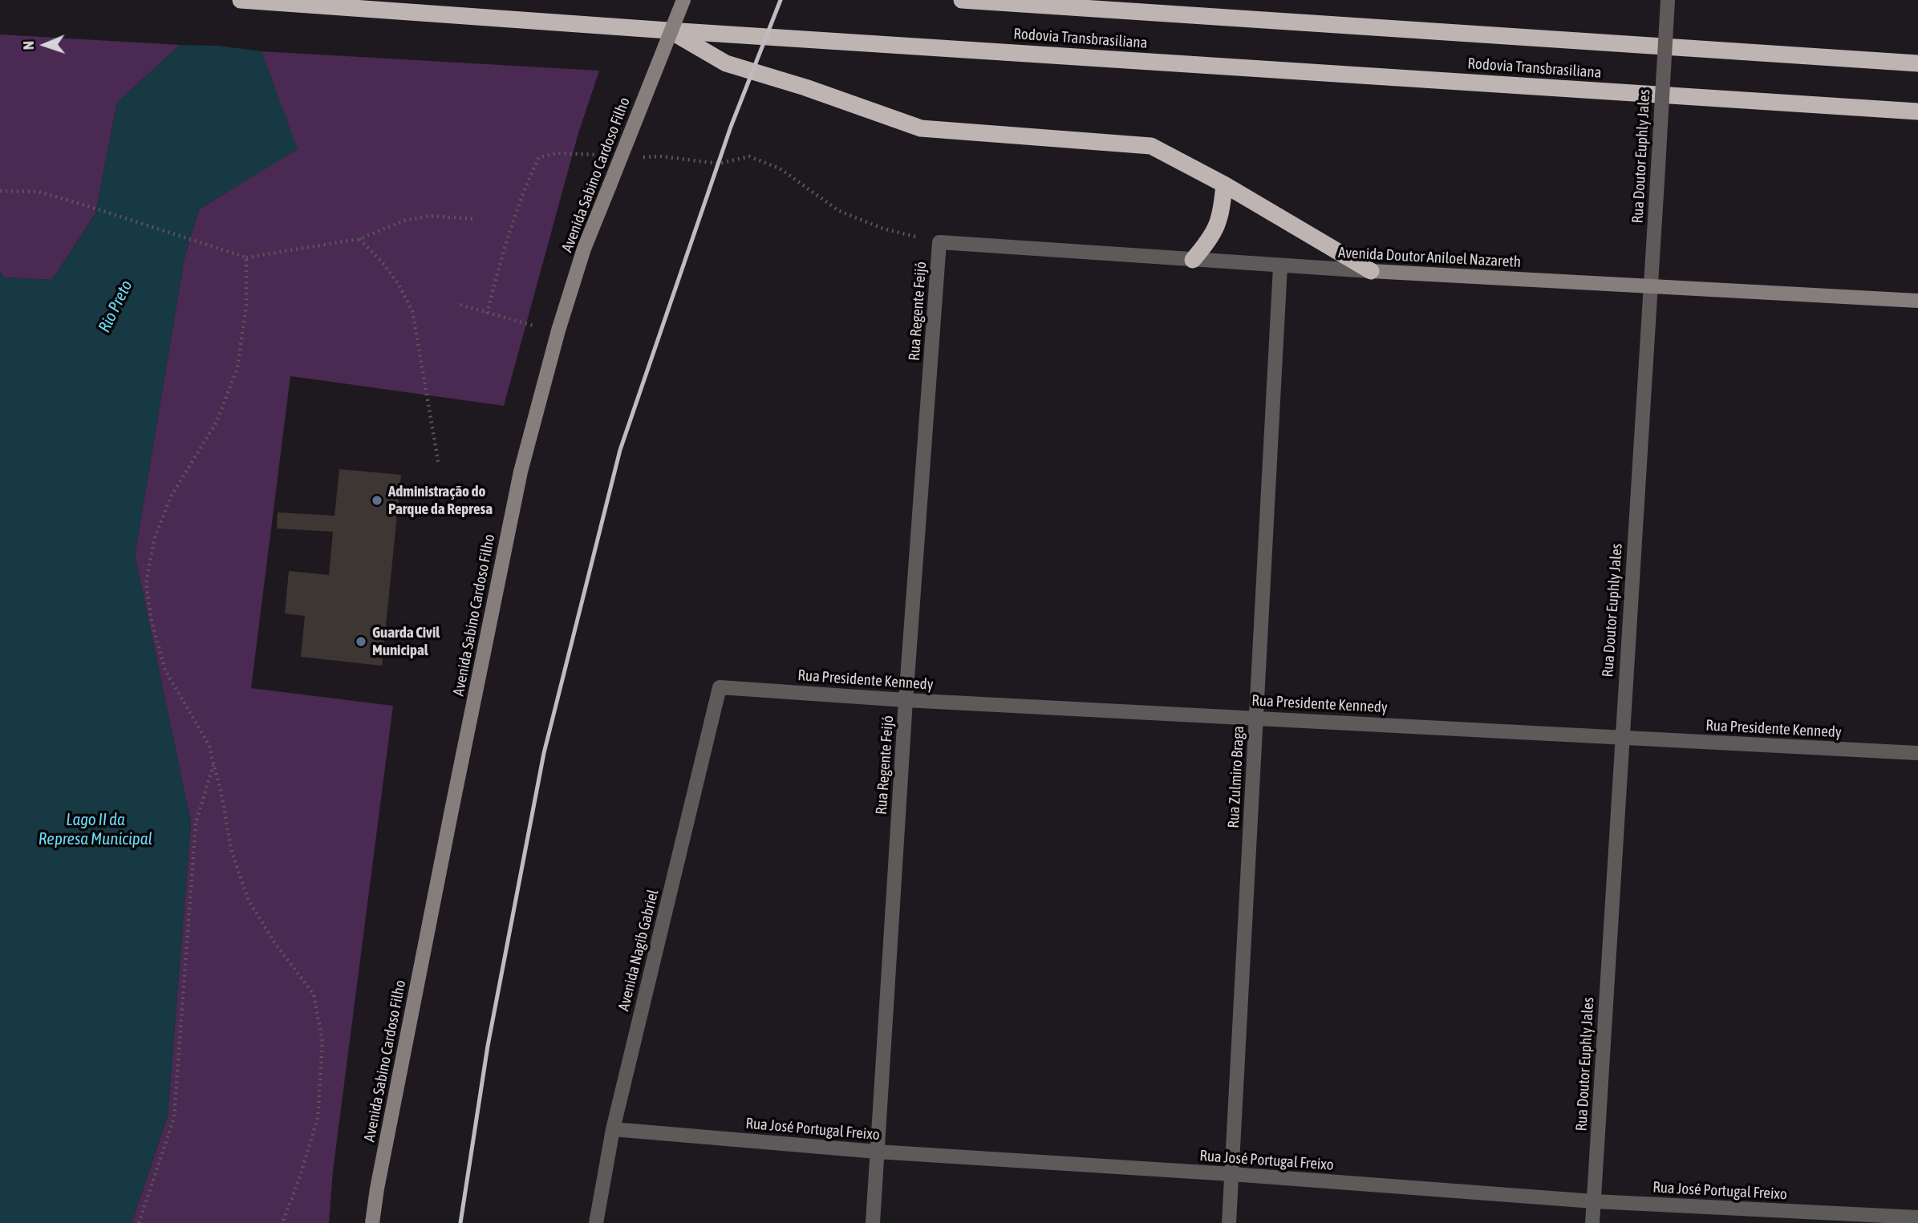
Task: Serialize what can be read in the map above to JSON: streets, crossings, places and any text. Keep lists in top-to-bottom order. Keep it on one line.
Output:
{"streets":{"highway":["Rodovia Transbrasiliana"],"main road":["Avenida Sabino Cardoso Filho","Avenida Doutor Aniloel Nazareth"],"street":["Rua Doutor Euphly Jales","Rua Regente Feijó","Rua Presidente Kennedy","Rua Zulmiro Braga","Avenida Nagib Gabriel","Rua José Portugal Freixo"]},"crossings":[["Rua Doutor Euphly Jales","Avenida Doutor Aniloel Nazareth"],["Rua Doutor Euphly Jales","Rua Presidente Kennedy"],["Rua Doutor Euphly Jales","Rua José Portugal Freixo"],["Avenida Doutor Aniloel Nazareth","Rua Regente Feijó"],["Avenida Doutor Aniloel Nazareth","Rua Zulmiro Braga"],["Rua Regente Feijó","Rua Presidente Kennedy"],["Rua Regente Feijó","Rua José Portugal Freixo"],["Rua Presidente Kennedy","Rua Zulmiro Braga"],["Rua Presidente Kennedy","Avenida Nagib Gabriel"],["Rua Zulmiro Braga","Rua José Portugal Freixo"],["Avenida Nagib Gabriel","Rua José Portugal Freixo"]],"water":["Rio Preto","Lago II da Represa Municipal"],"places":["Administração do Parque da Represa","Guarda Civil Municipal"],"north":"left"}
